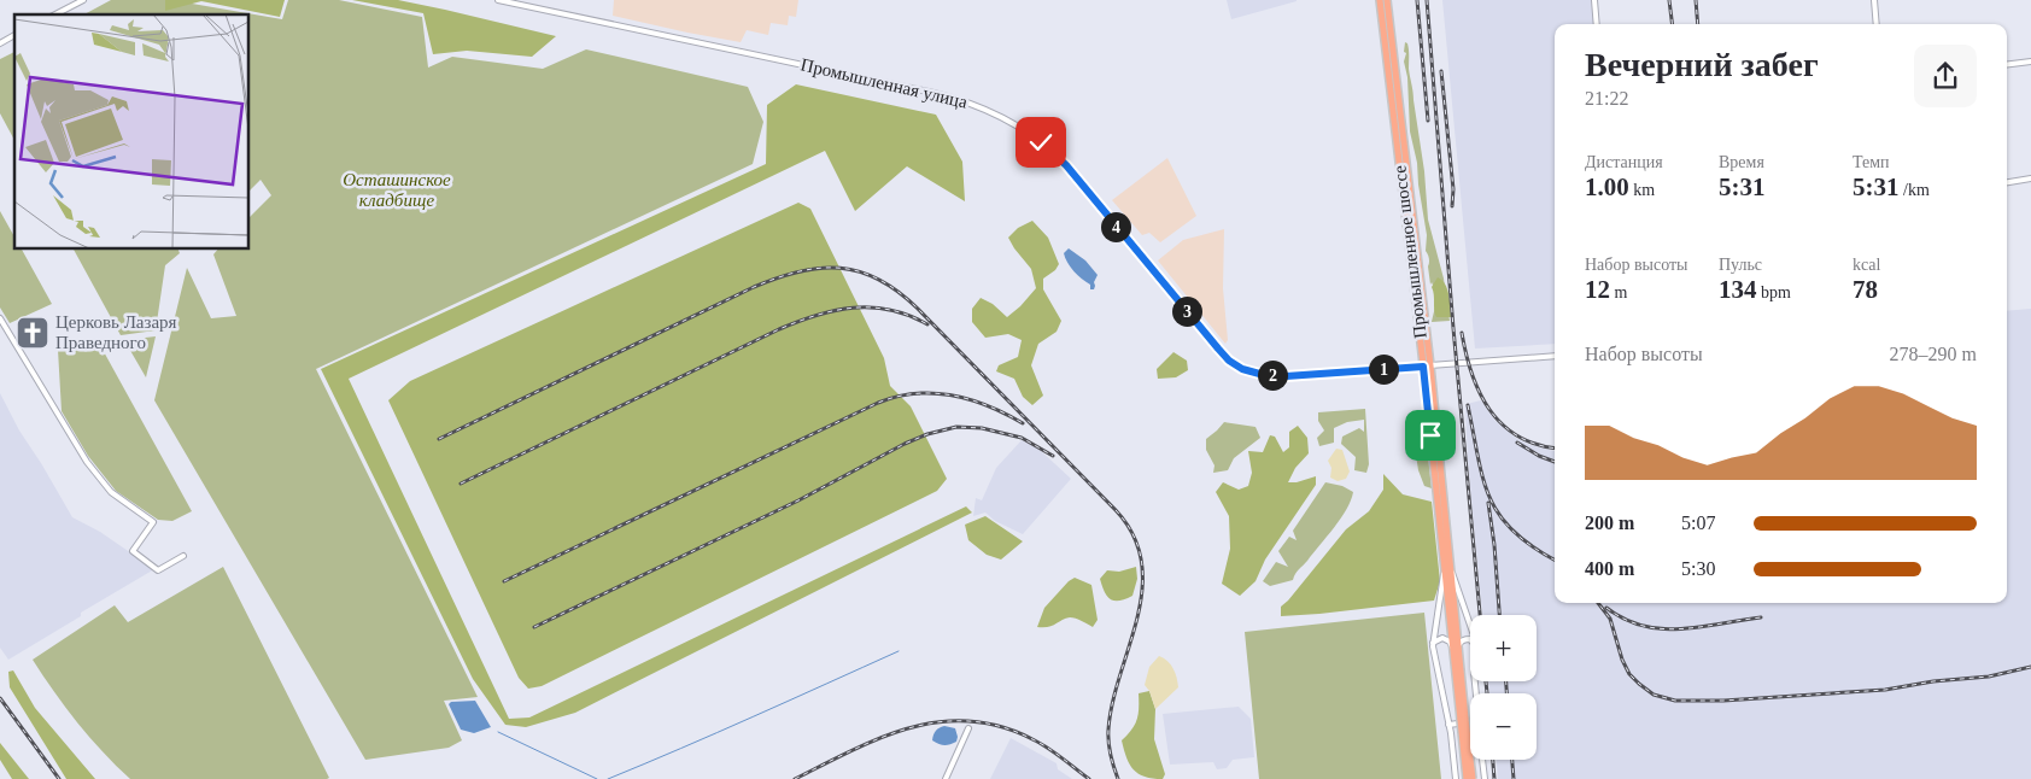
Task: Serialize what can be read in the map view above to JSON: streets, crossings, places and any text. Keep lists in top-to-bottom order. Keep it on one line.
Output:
{"streets":{"main road":["Промышленное шоссе"],"street":["Промышленная улица"]},"crossings":[["Промышленная улица","Промышленное шоссе"]],"parks":["Осташинское кладбище"],"places":{"church":["Церковь Лазаря Праведного"]},"page":{"heading":["Вечерний забег","21:22"],"stats":[["Дистанция","1.00 km"],["Время","5:31"],["Темп","5:31 /km"],["Набор высоты","12 m"],["Пульс","134 bpm"],["kcal","78"]],"pins":["4","3","1","2"],"chart":["Набор высоты","278–290 m"],"list":[{"name":"200 m","note":"5:07"},{"name":"400 m","note":"5:30"}],"map_buttons":["+","−"]}}
